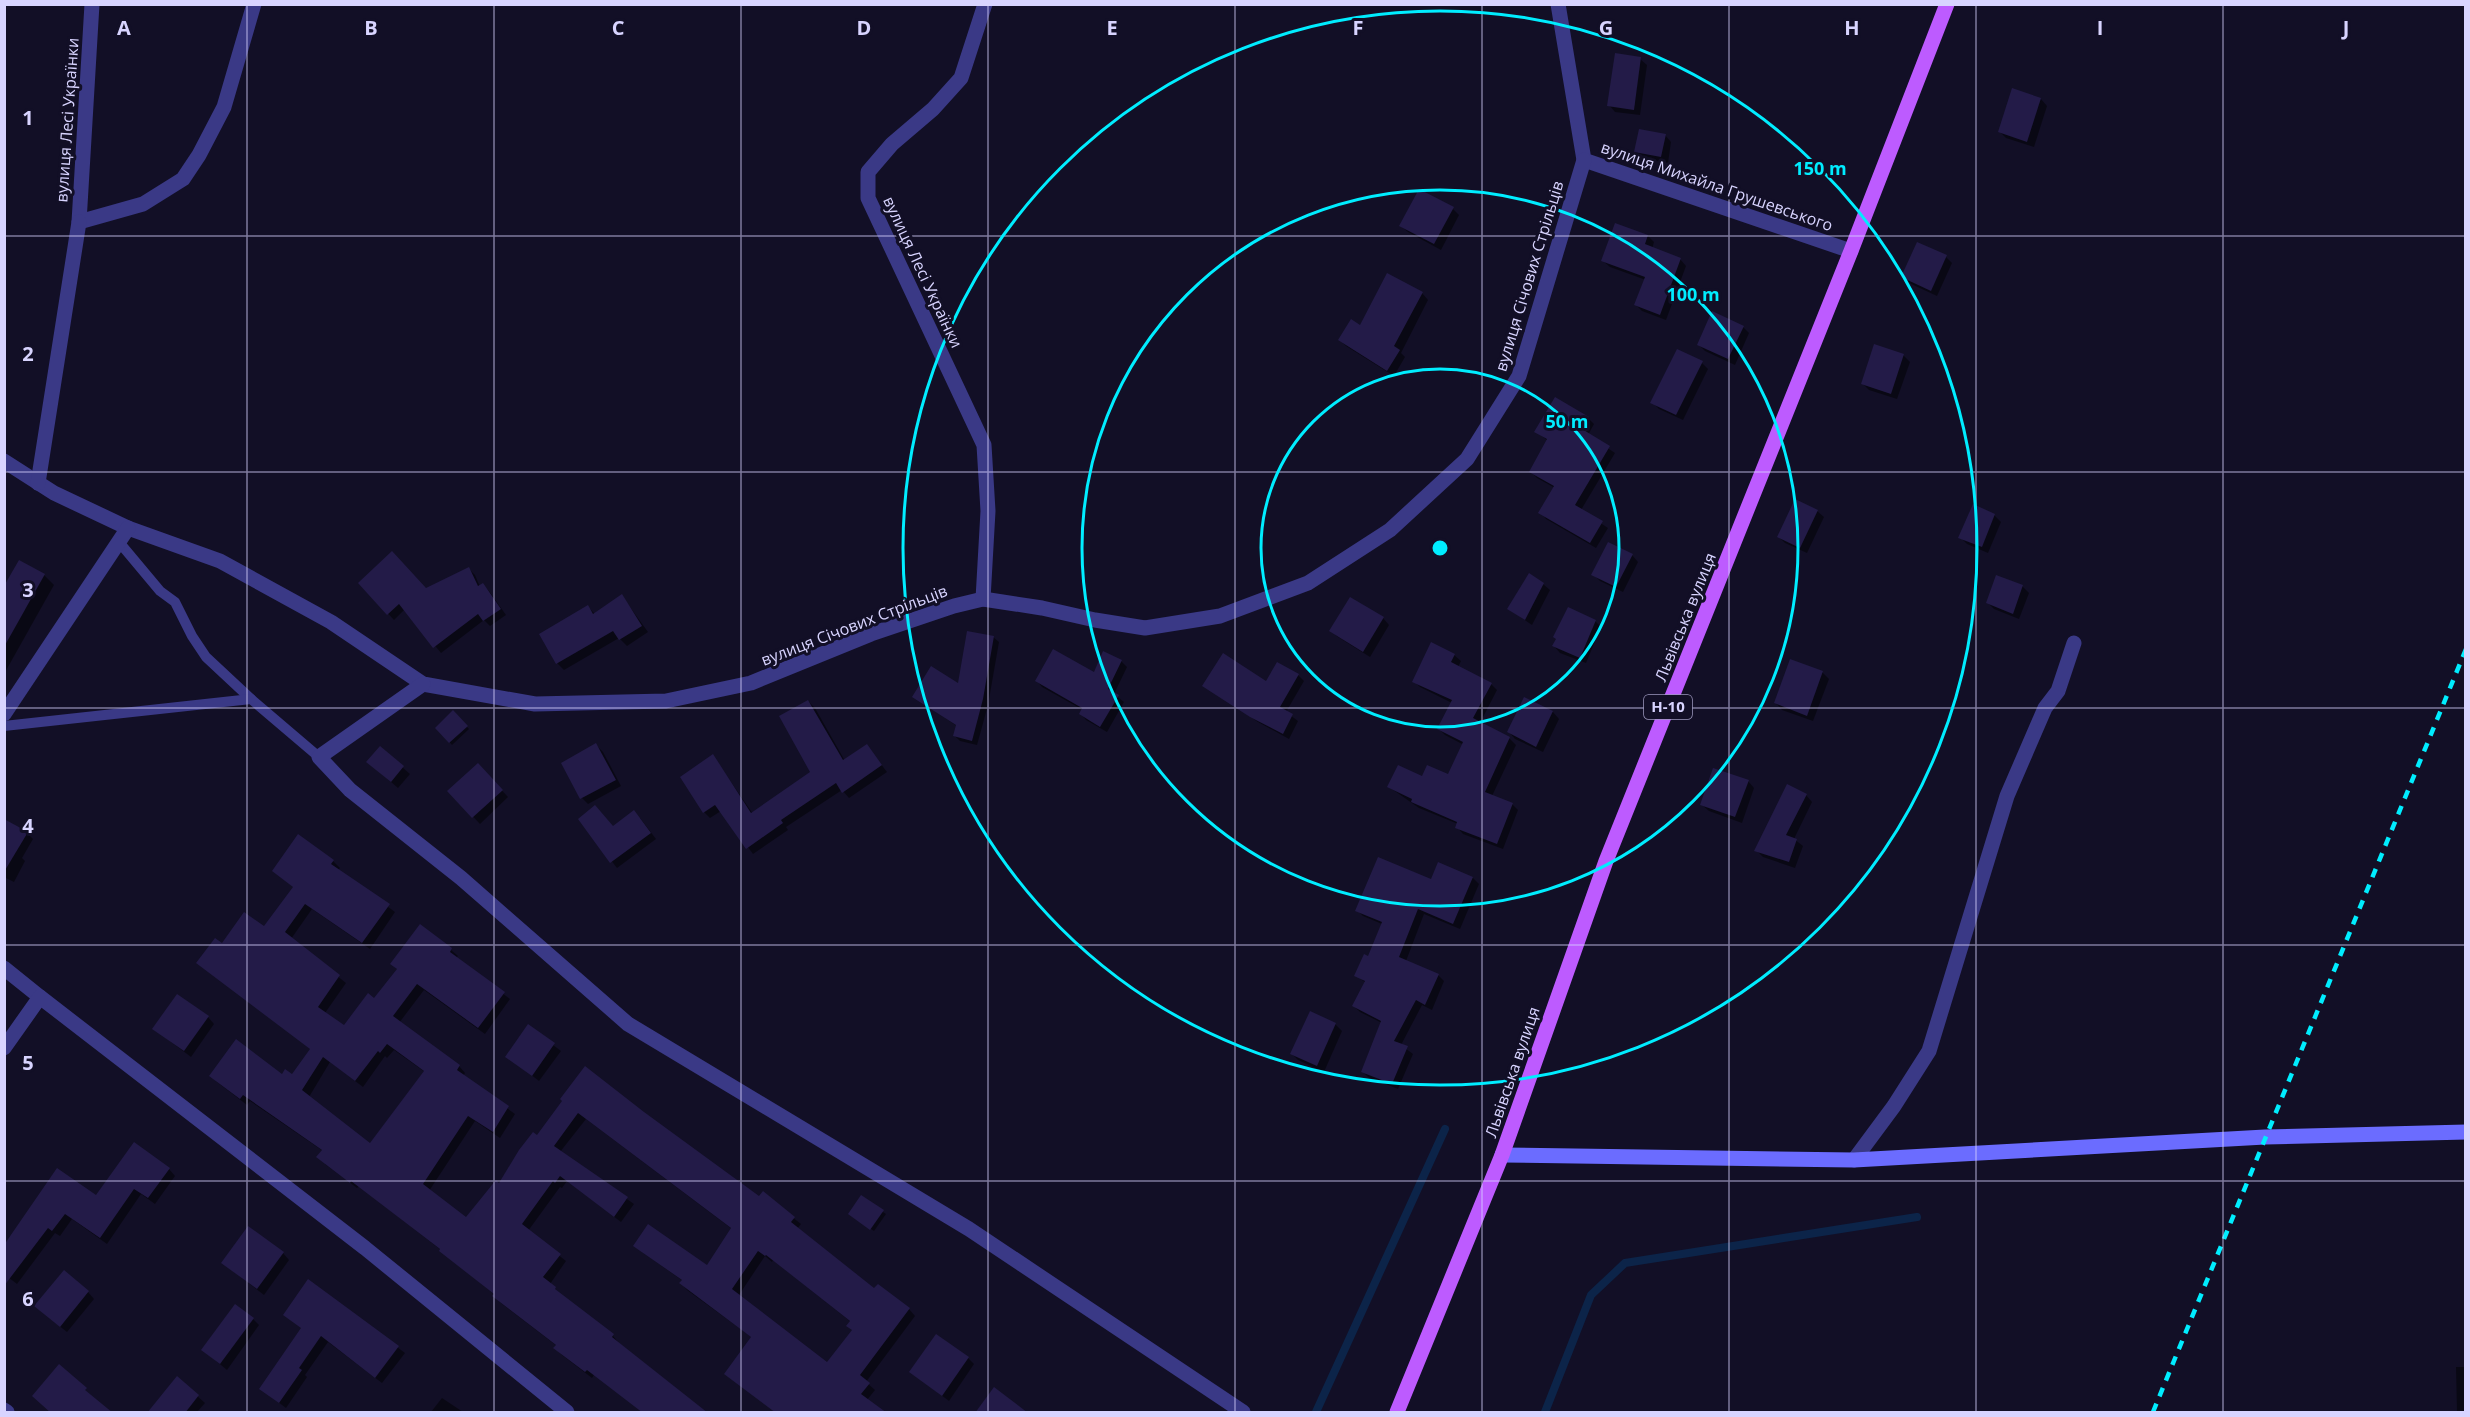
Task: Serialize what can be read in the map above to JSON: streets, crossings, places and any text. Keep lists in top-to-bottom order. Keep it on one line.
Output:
{"streets":{"main road":["Львівська вулиця","Н-10"],"street":["вулиця Лесі Українки","вулиця Михайла Грушевського","вулиця Січових Стрільців"]},"crossings":[["вулиця Лесі Українки","вулиця Січових Стрільців"],["вулиця Михайла Грушевського","вулиця Січових Стрільців"],["вулиця Михайла Грушевського","Львівська вулиця"]],"grid":{"columns":["A","B","C","D","E","F","G","H","I","J"],"rows":["1","2","3","4","5","6"]},"rings":["150 m","100 m","50 m"]}
